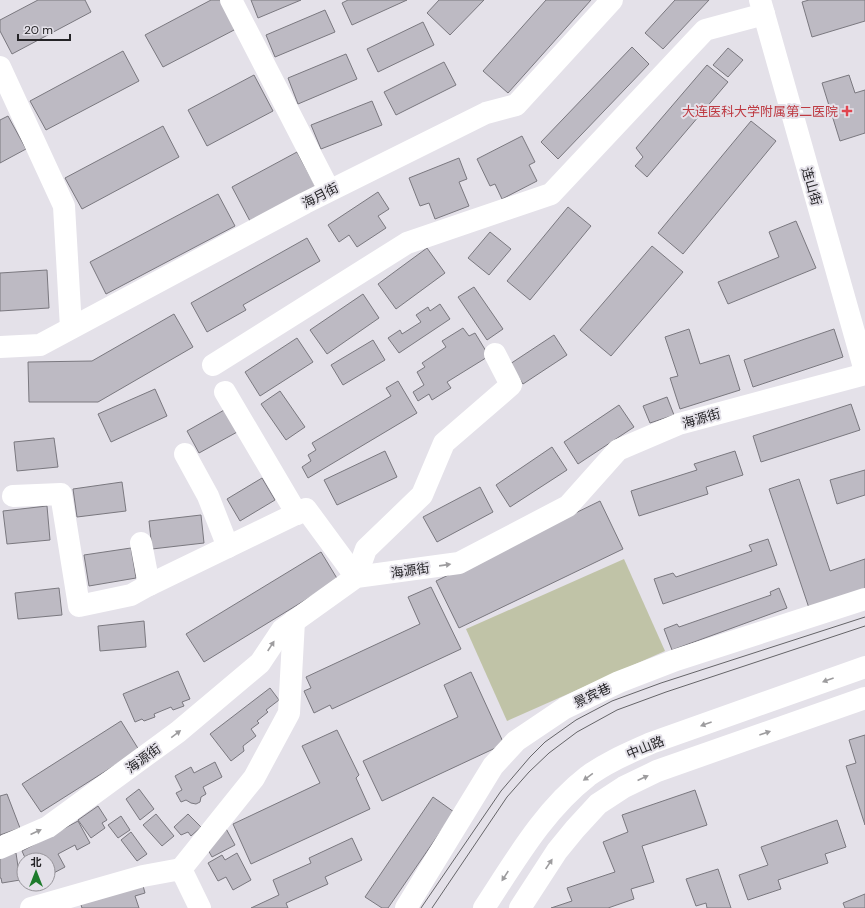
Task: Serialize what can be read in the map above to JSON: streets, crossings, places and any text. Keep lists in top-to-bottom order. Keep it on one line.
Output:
{"streets":{"main road":["连山街","海月街","海源街","景宾巷","中山路"]},"crossings":[["连山街","海源街"]],"one_way":["海源街"],"places":{"health":["大连医科大学附属第二医院"]},"scale_bar":"20 m","north":"top"}
